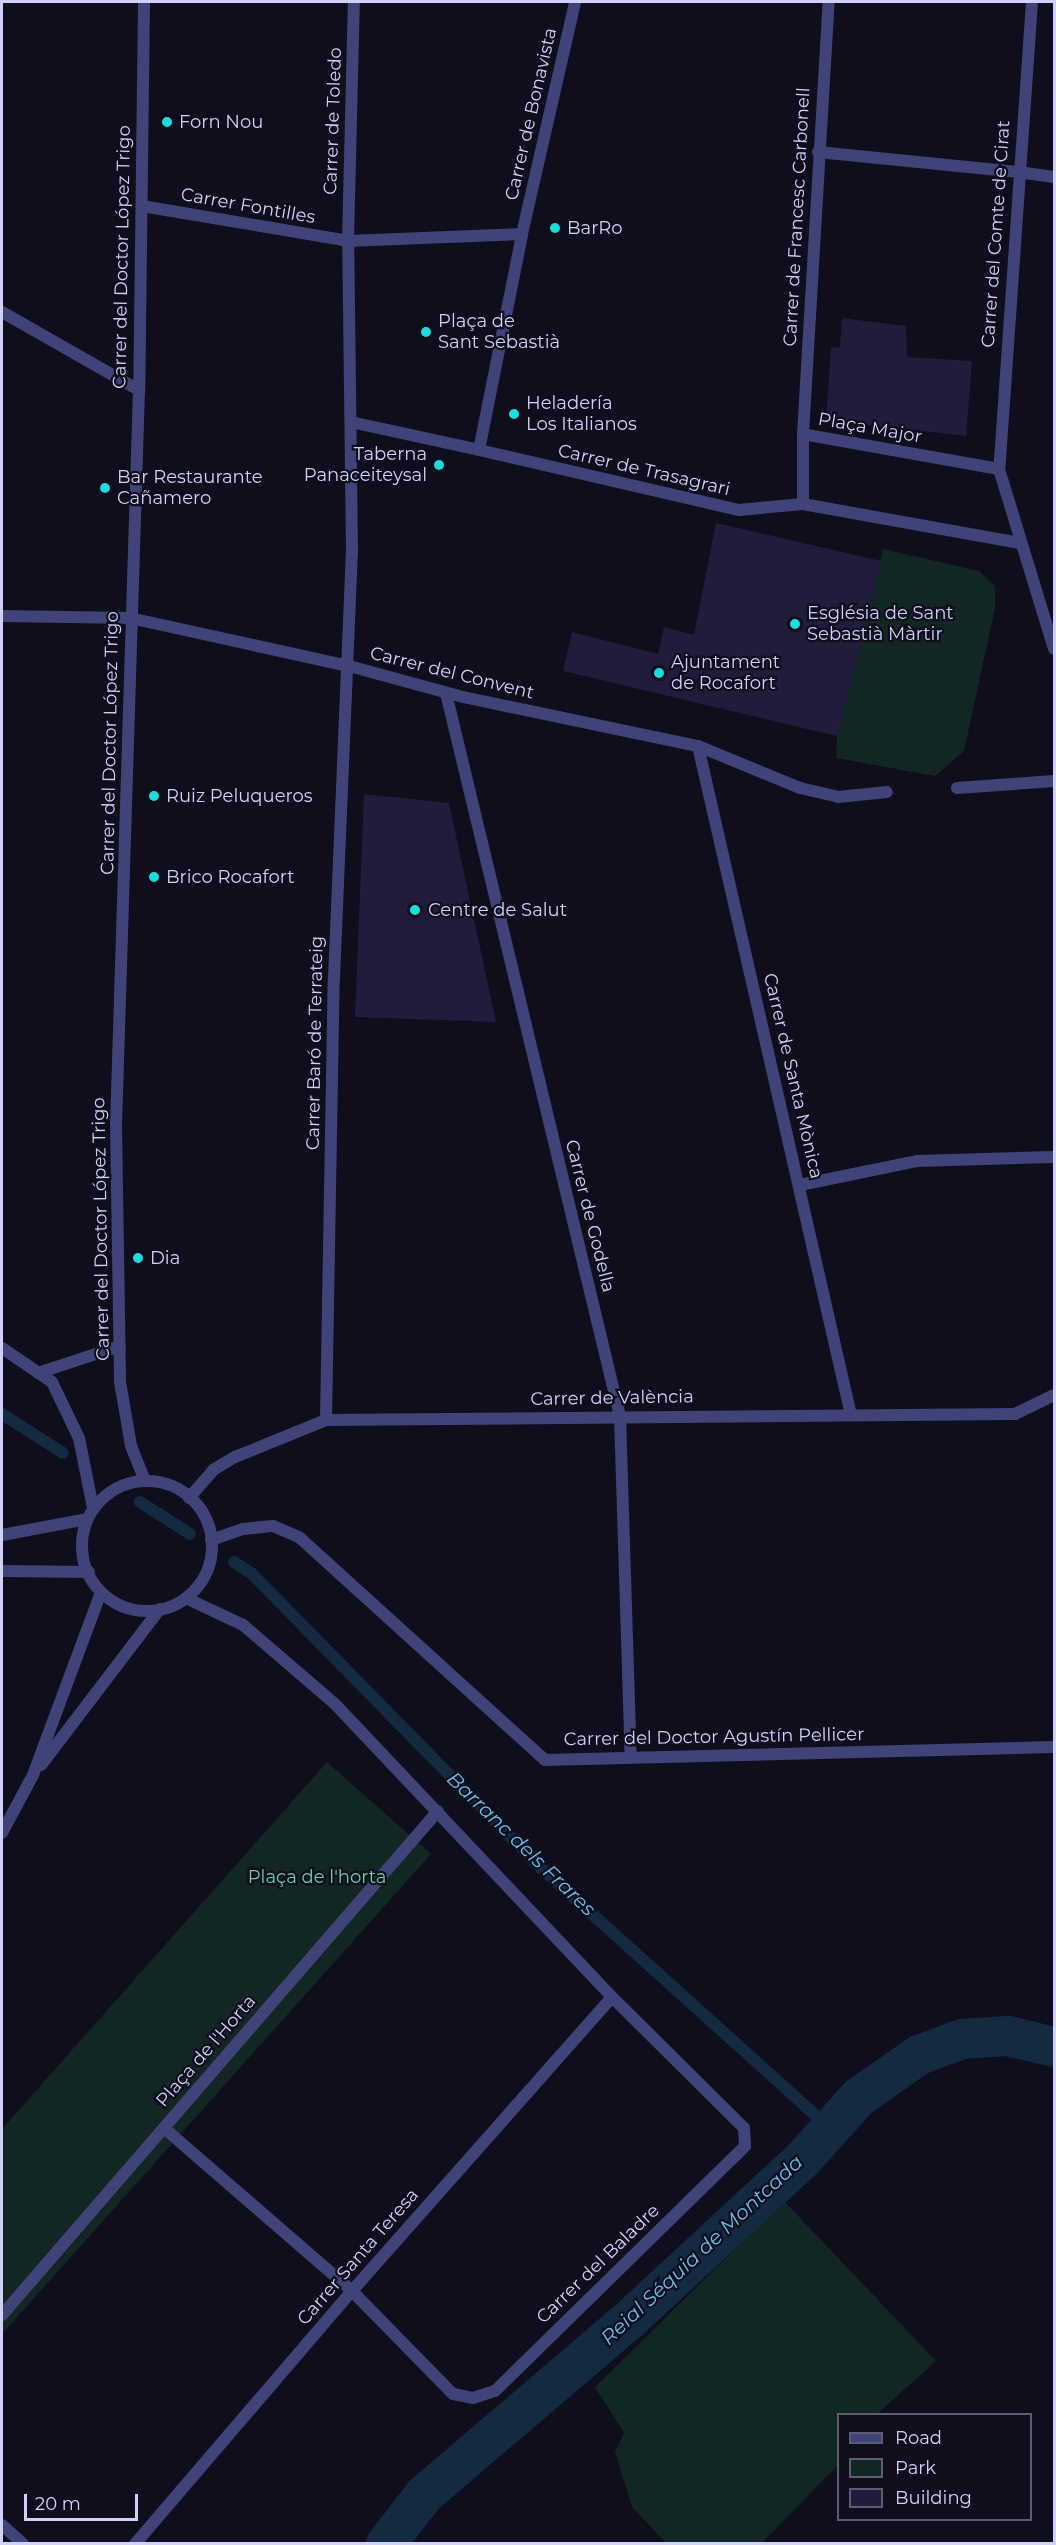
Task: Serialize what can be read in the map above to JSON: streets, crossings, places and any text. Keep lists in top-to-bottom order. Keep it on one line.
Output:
{"streets":{"street":["Carrer de Bonavista","Carrer de Toledo","Carrer Fontilles","Carrer de Francesc Carbonell","Carrer del Comte de Cirat","Carrer del Doctor López Trigo","Plaça Major","Carrer de Trasagrari","Carrer del Convent","Carrer Baró de Terrateig","Carrer de Santa Mònica","Carrer de Godella","Carrer de València","Carrer del Doctor Agustín Pellicer","Plaça de l'Horta","Carrer Santa Teresa","Carrer del Baladre"]},"crossings":[["Carrer de Toledo","Carrer Fontilles"],["Carrer Fontilles","Carrer del Doctor López Trigo"],["Carrer de Francesc Carbonell","Plaça Major"],["Carrer del Comte de Cirat","Plaça Major"],["Carrer del Doctor López Trigo","Carrer del Convent"],["Carrer del Doctor López Trigo","Carrer de València"],["Carrer del Doctor López Trigo","Carrer del Doctor Agustín Pellicer"],["Plaça Major","Carrer de Trasagrari"],["Carrer del Convent","Carrer Baró de Terrateig"],["Carrer del Convent","Carrer de Santa Mònica"],["Carrer del Convent","Carrer de Godella"],["Carrer Baró de Terrateig","Carrer de València"],["Carrer de Santa Mònica","Carrer de València"],["Carrer de Godella","Carrer de València"],["Carrer de Godella","Carrer del Doctor Agustín Pellicer"],["Carrer de València","Carrer del Doctor Agustín Pellicer"],["Carrer Santa Teresa","Carrer del Baladre"]],"water":["Barranc dels Frares","Reial Séquia de Montcada"],"parks":["Plaça de l'horta"],"places":["Forn Nou","BarRo","Plaça de Sant Sebastià","Heladería Los Italianos","Taberna Panaceiteysal","Bar Restaurante Cañamero","Església de Sant Sebastià Màrtir","Ajuntament de Rocafort","Ruiz Peluqueros","Brico Rocafort","Centre de Salut","Dia"],"legend":["Road","Park","Building"],"scale_bar":"20 m"}
